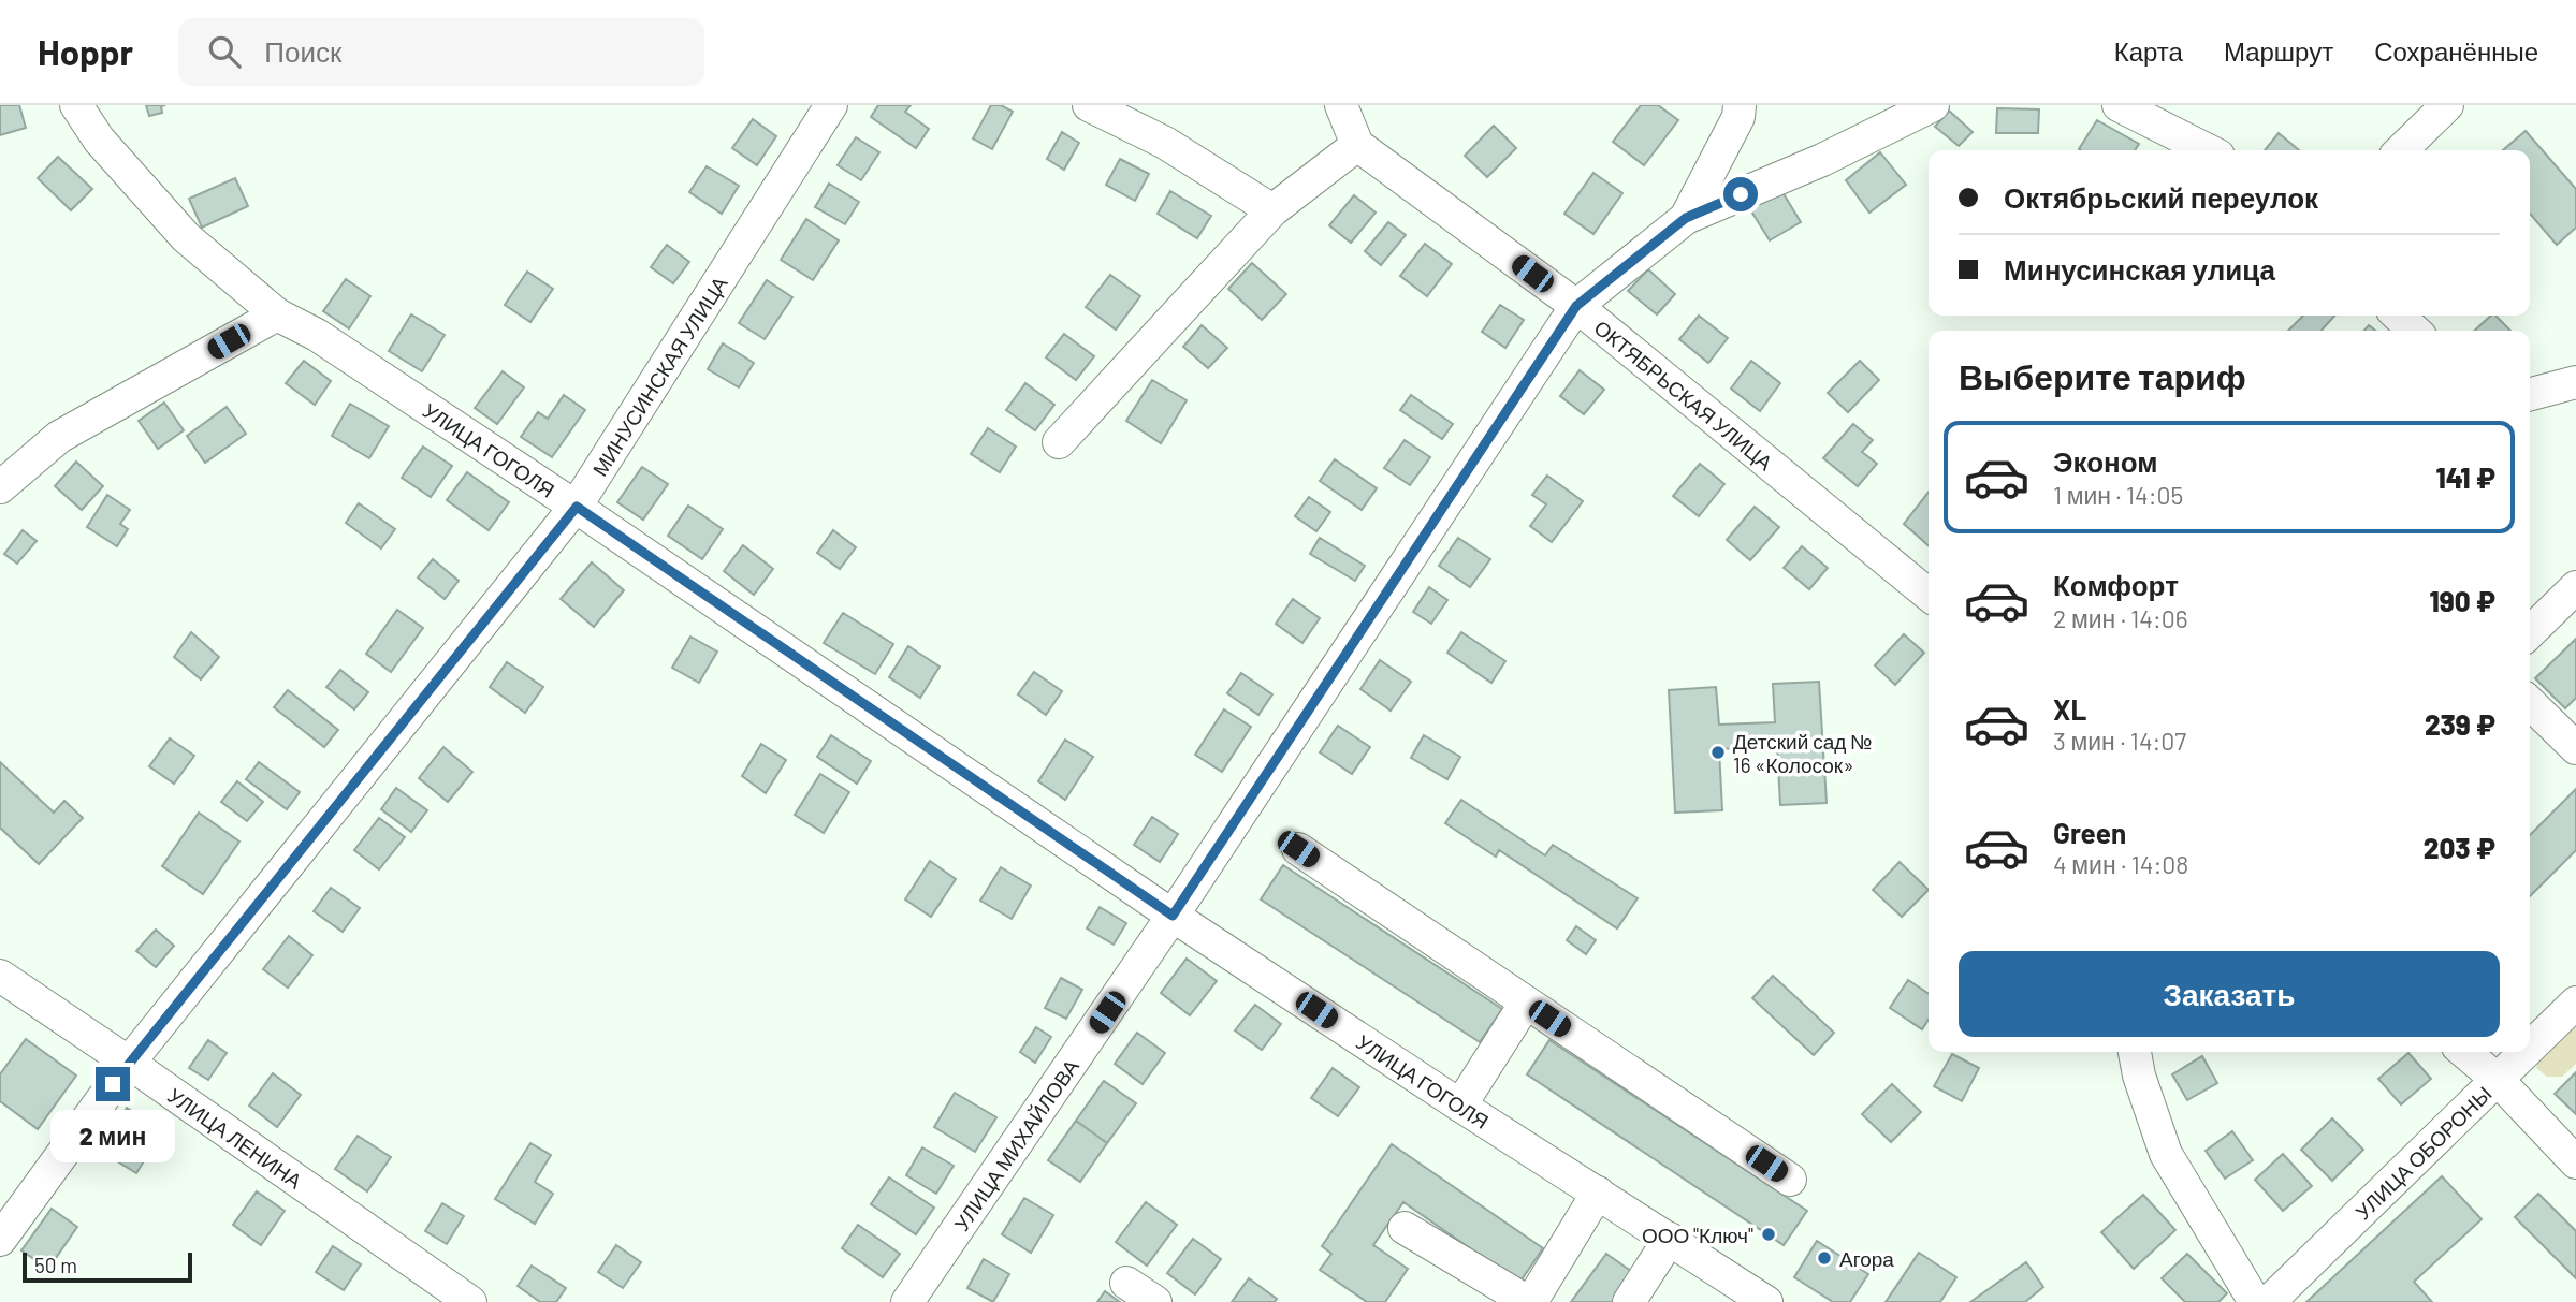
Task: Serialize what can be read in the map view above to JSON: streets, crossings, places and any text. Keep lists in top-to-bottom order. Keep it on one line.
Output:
{"streets":{"street":["МИНУСИНСКАЯ УЛИЦА","ОКТЯБРЬСКАЯ УЛИЦА","УЛИЦА ГОГОЛЯ","УЛИЦА ЛЕНИНА","УЛИЦА МИХАЙЛОВА","УЛИЦА ОБОРОНЫ"]},"crossings":[["МИНУСИНСКАЯ УЛИЦА","УЛИЦА ГОГОЛЯ"],["МИНУСИНСКАЯ УЛИЦА","УЛИЦА ЛЕНИНА"],["ОКТЯБРЬСКАЯ УЛИЦА","УЛИЦА МИХАЙЛОВА"],["УЛИЦА ГОГОЛЯ","УЛИЦА МИХАЙЛОВА"]],"places":["Детский сад № 16 «Колосок»","ООО \"Ключ\"","Агора"],"scale_bar":"50 m","page":{"header":"Hoppr","search":"Поиск","nav":["Карта","Маршрут","Сохранённые"],"banner":["Октябрьский переулок","Минусинская улица"],"heading":"Выберите тариф","list":[{"name":"Эконом","note":"1 мин · 14:05","value":"141 ₽"},{"name":"Комфорт","note":"2 мин · 14:06","value":"190 ₽"},{"name":"XL","note":"3 мин · 14:07","value":"239 ₽"},{"name":"Green","note":"4 мин · 14:08","value":"203 ₽"}],"buttons":"Заказать","bubble":"2 мин","scale":"50 m"}}
